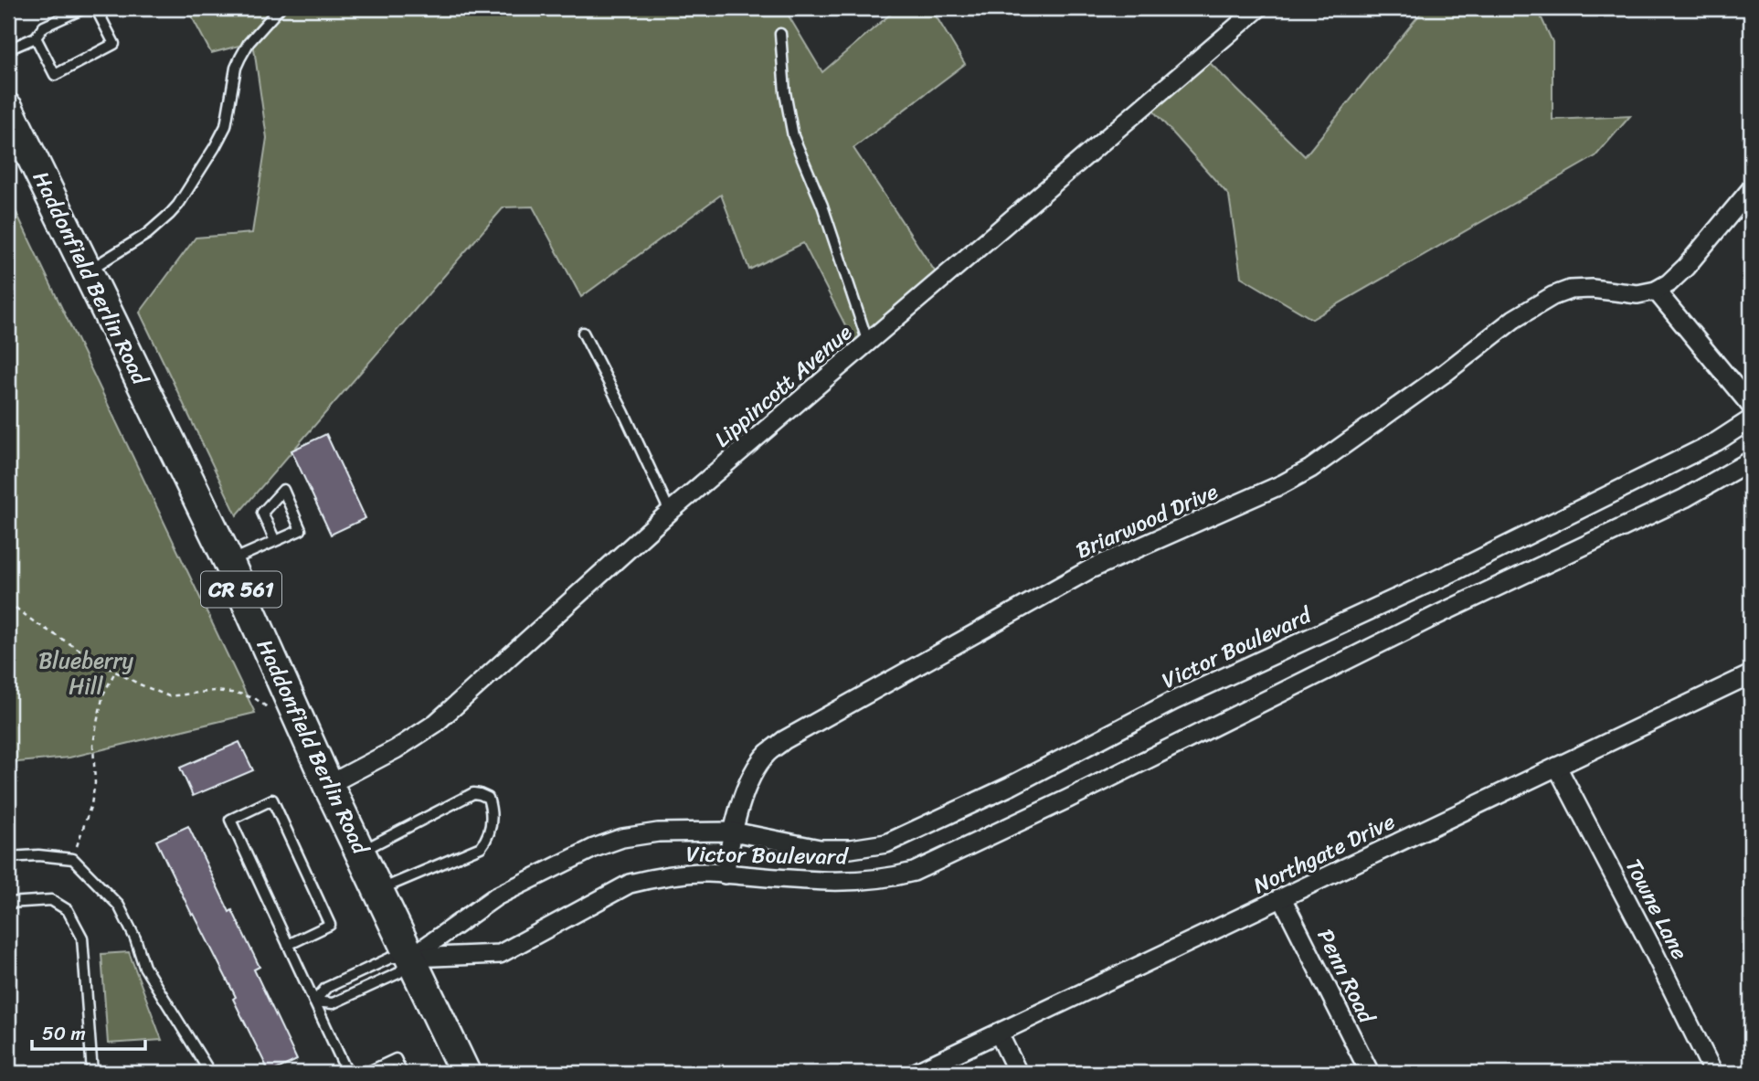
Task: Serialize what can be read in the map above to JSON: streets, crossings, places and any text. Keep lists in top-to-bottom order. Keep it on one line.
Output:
{"streets":{"main road":["Haddonfield Berlin Road","CR 561"],"street":["Lippincott Avenue","Briarwood Drive","Victor Boulevard","Northgate Drive","Towne Lane","Penn Road"]},"crossings":[["Haddonfield Berlin Road","Lippincott Avenue"],["Haddonfield Berlin Road","Victor Boulevard"],["Briarwood Drive","Victor Boulevard"],["Northgate Drive","Towne Lane"],["Northgate Drive","Penn Road"]],"parks":["Blueberry Hill"],"scale_bar":"50 m"}
